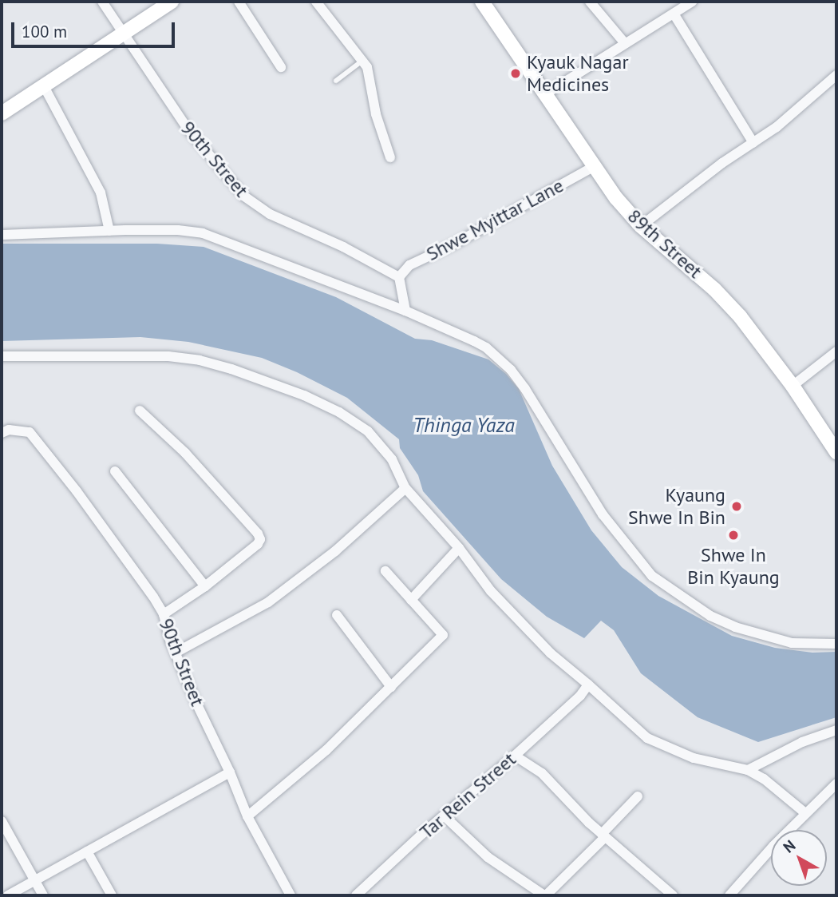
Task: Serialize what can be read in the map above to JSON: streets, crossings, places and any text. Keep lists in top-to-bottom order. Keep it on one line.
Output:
{"streets":{"main road":["89th Street"],"street":["90th Street","Shwe Myittar Lane","Tar Rein Street"]},"crossings":[["90th Street","Shwe Myittar Lane"],["Shwe Myittar Lane","89th Street"]],"water":["Thinga Yaza"],"places":["Kyauk Nagar Medicines","Kyaung Shwe In Bin","Shwe In Bin Kyaung"],"scale_bar":"100 m","north":"top left"}
